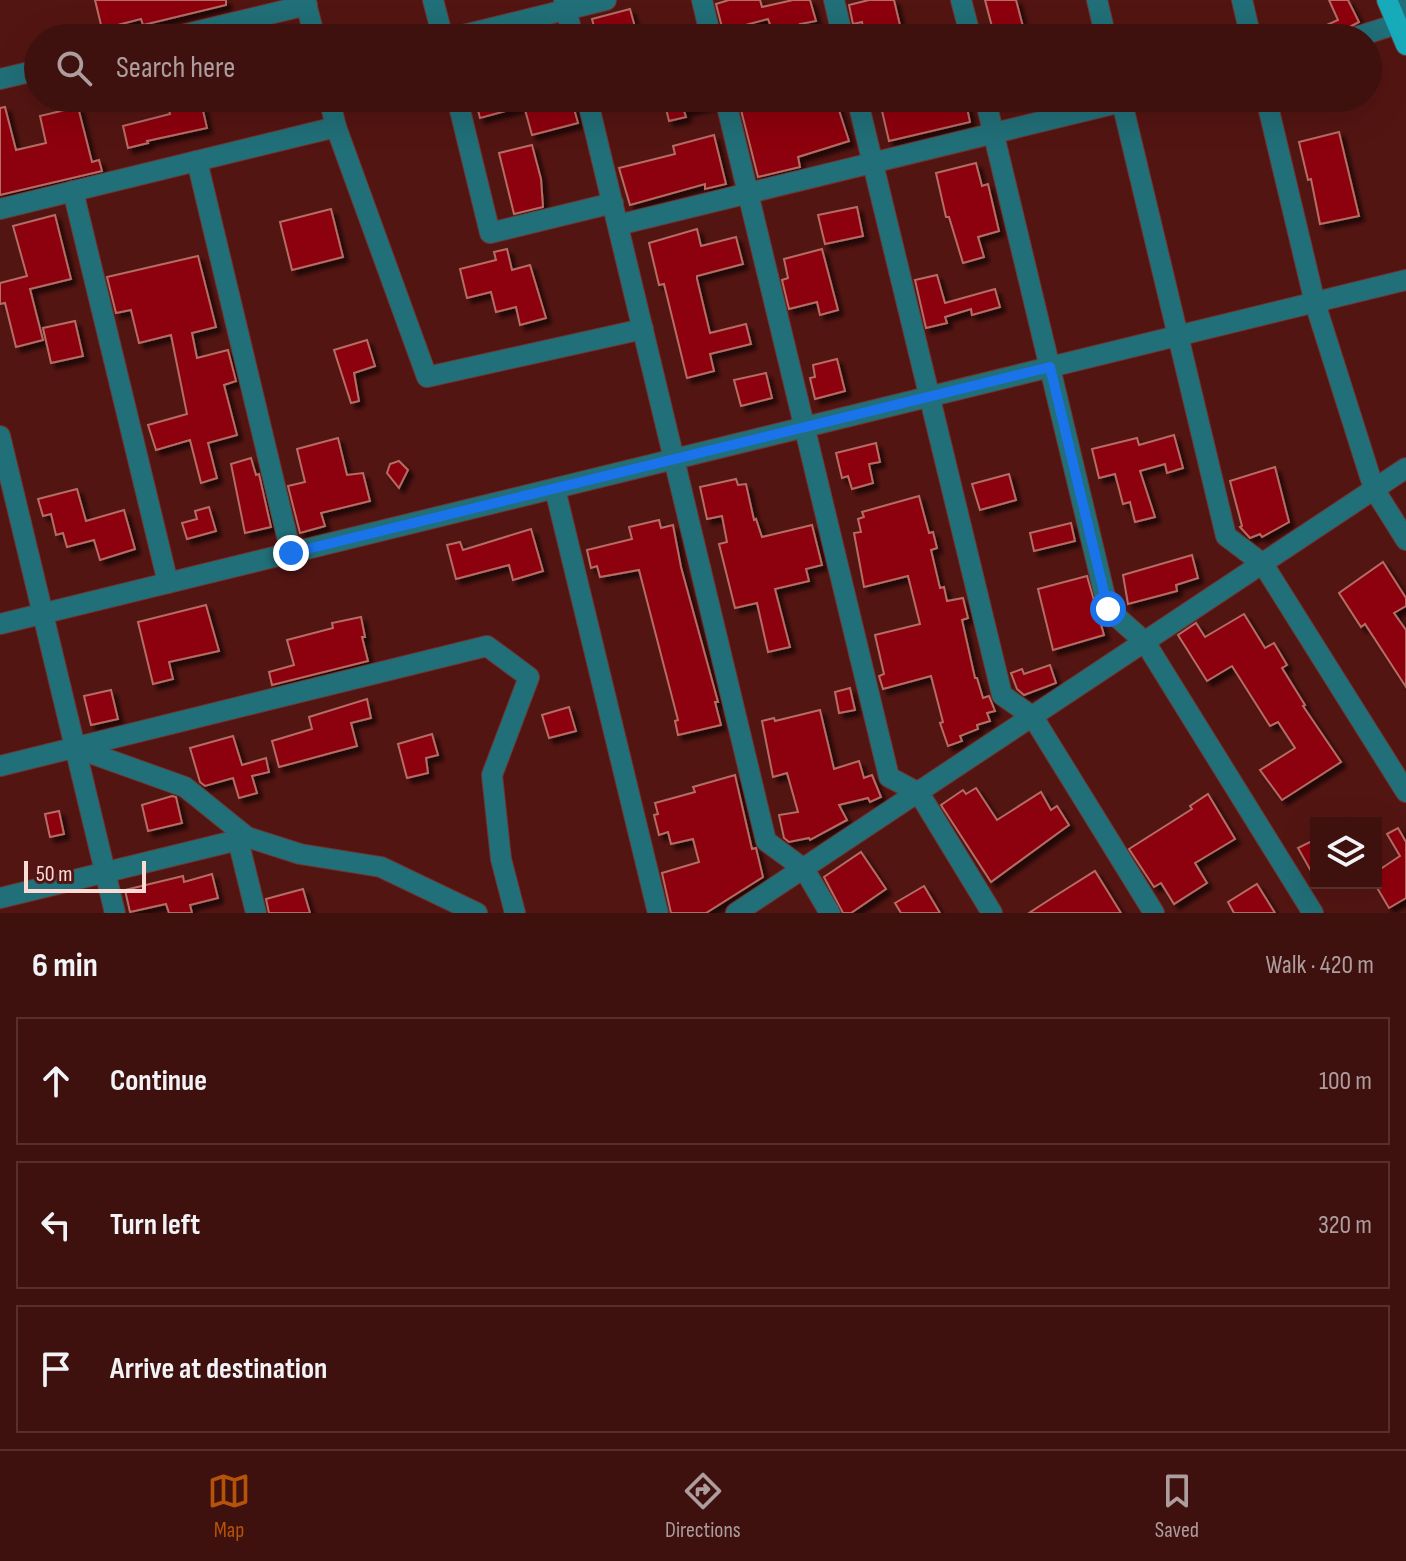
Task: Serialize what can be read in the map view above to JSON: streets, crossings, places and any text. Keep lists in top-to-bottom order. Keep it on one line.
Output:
{"scale_bar":"50 m","page":{"search":"Search here","scale":"50 m","heading":["6 min","Walk · 420 m"],"list":[["Continue","100 m"],["Turn left","320 m"],"Arrive at destination"],"nav":["Map","Directions","Saved"]}}
